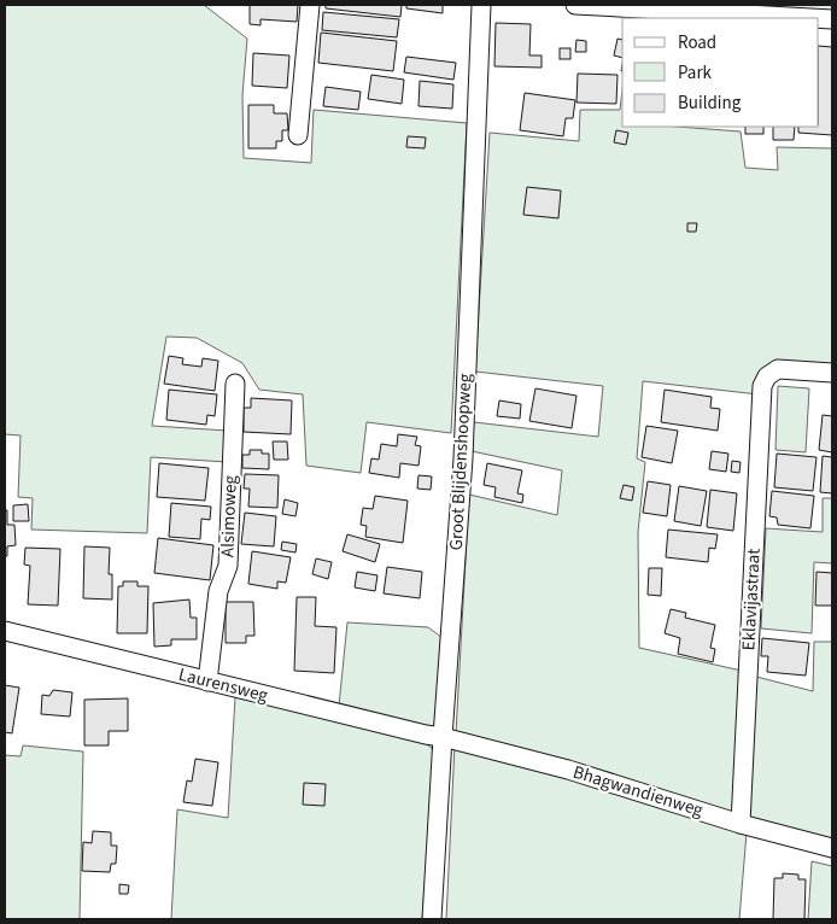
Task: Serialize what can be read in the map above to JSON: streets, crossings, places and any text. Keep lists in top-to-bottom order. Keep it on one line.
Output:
{"streets":{"street":["Groot Blijdenshoopweg","Alsimoweg","Eklavijastraat","Laurensweg","Bhagwandienweg"]},"crossings":[["Groot Blijdenshoopweg","Laurensweg"],["Groot Blijdenshoopweg","Bhagwandienweg"],["Alsimoweg","Laurensweg"],["Eklavijastraat","Bhagwandienweg"],["Laurensweg","Bhagwandienweg"]],"legend":["Road","Park","Building"]}
